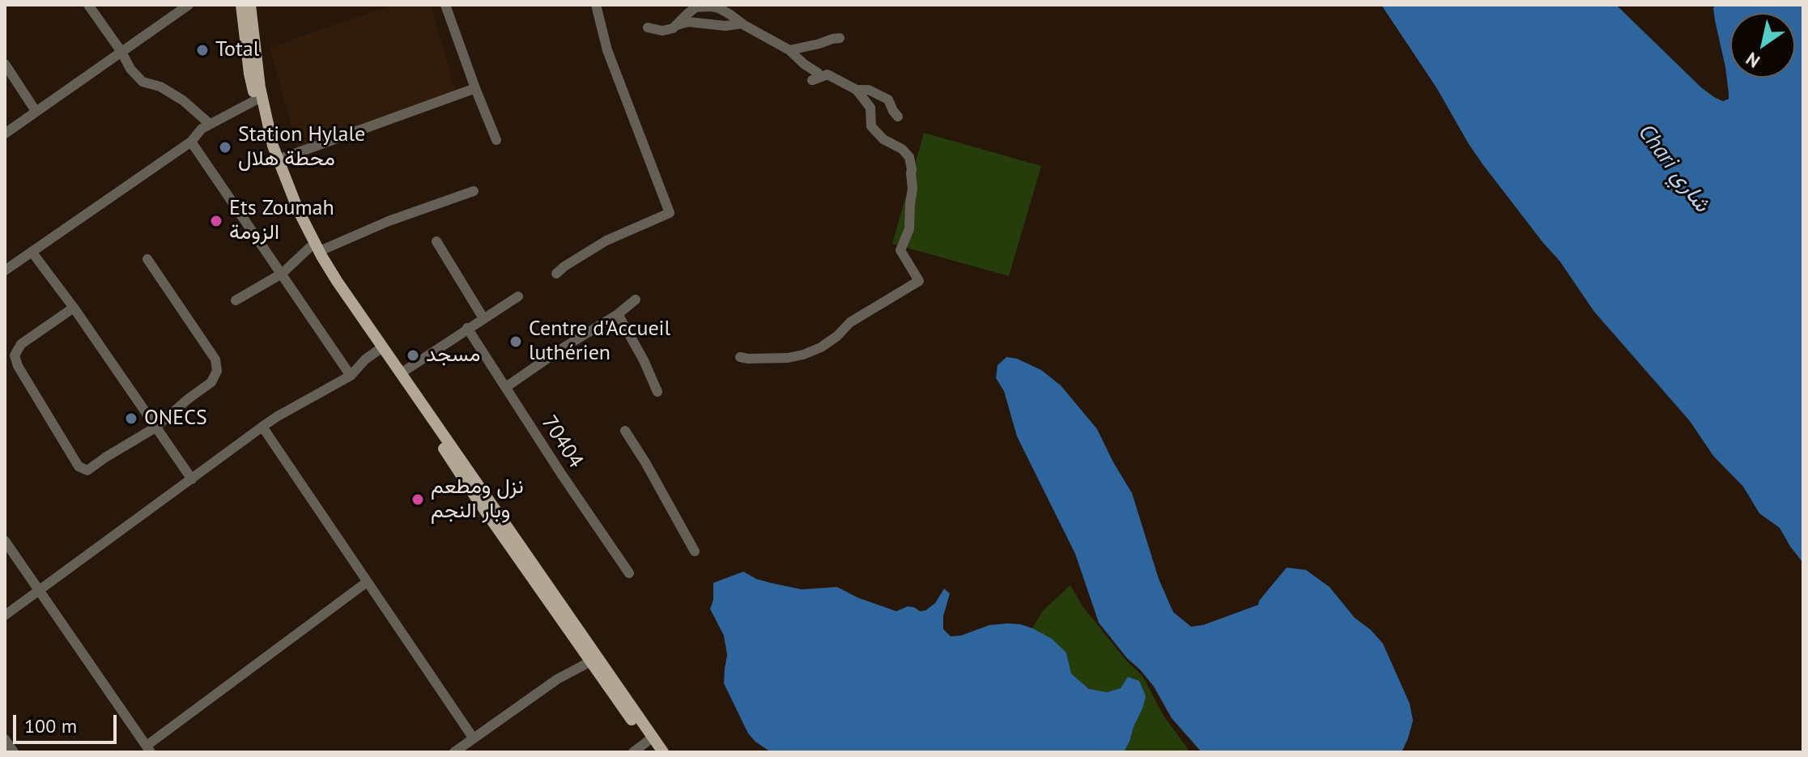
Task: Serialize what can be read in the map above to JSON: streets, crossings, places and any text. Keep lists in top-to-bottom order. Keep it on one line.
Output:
{"streets":{"street":["70404"]},"water":["Chari شاري"],"places":["Total","Station Hylale محطة هلال","Ets Zoumah الزومة","Centre d'Accueil luthérien","مسجد","ONECS","نزل ومطعم وبار النجم"],"scale_bar":"100 m","north":"bottom left"}
